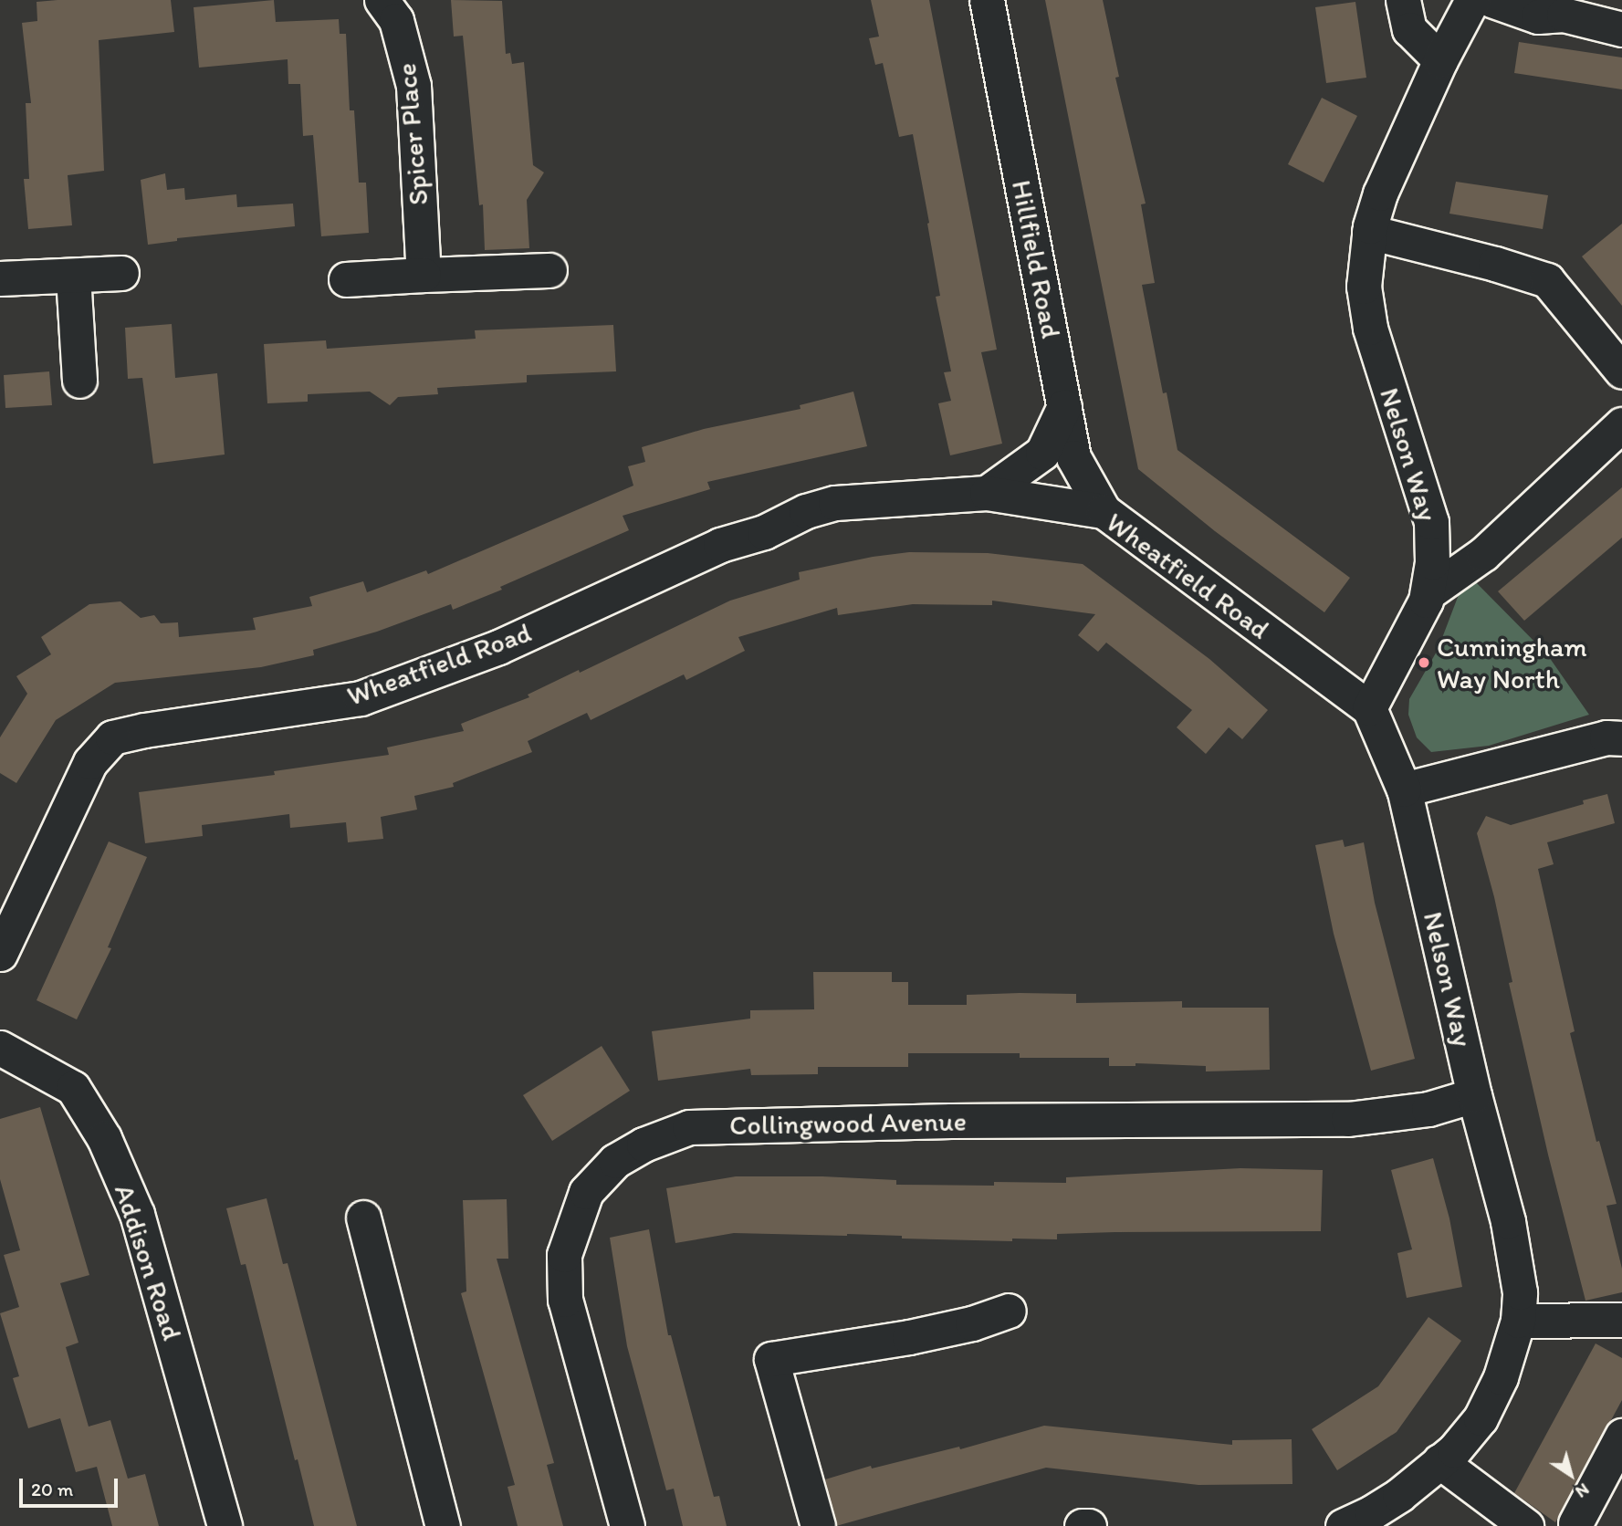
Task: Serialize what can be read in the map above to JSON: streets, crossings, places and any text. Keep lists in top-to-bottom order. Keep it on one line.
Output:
{"streets":{"street":["Spicer Place","Hillfield Road","Nelson Way","Wheatfield Road","Collingwood Avenue","Addison Road"]},"crossings":[["Hillfield Road","Wheatfield Road"],["Nelson Way","Wheatfield Road"],["Nelson Way","Collingwood Avenue"]],"places":["Cunningham Way North"],"scale_bar":"20 m","north":"bottom right"}
